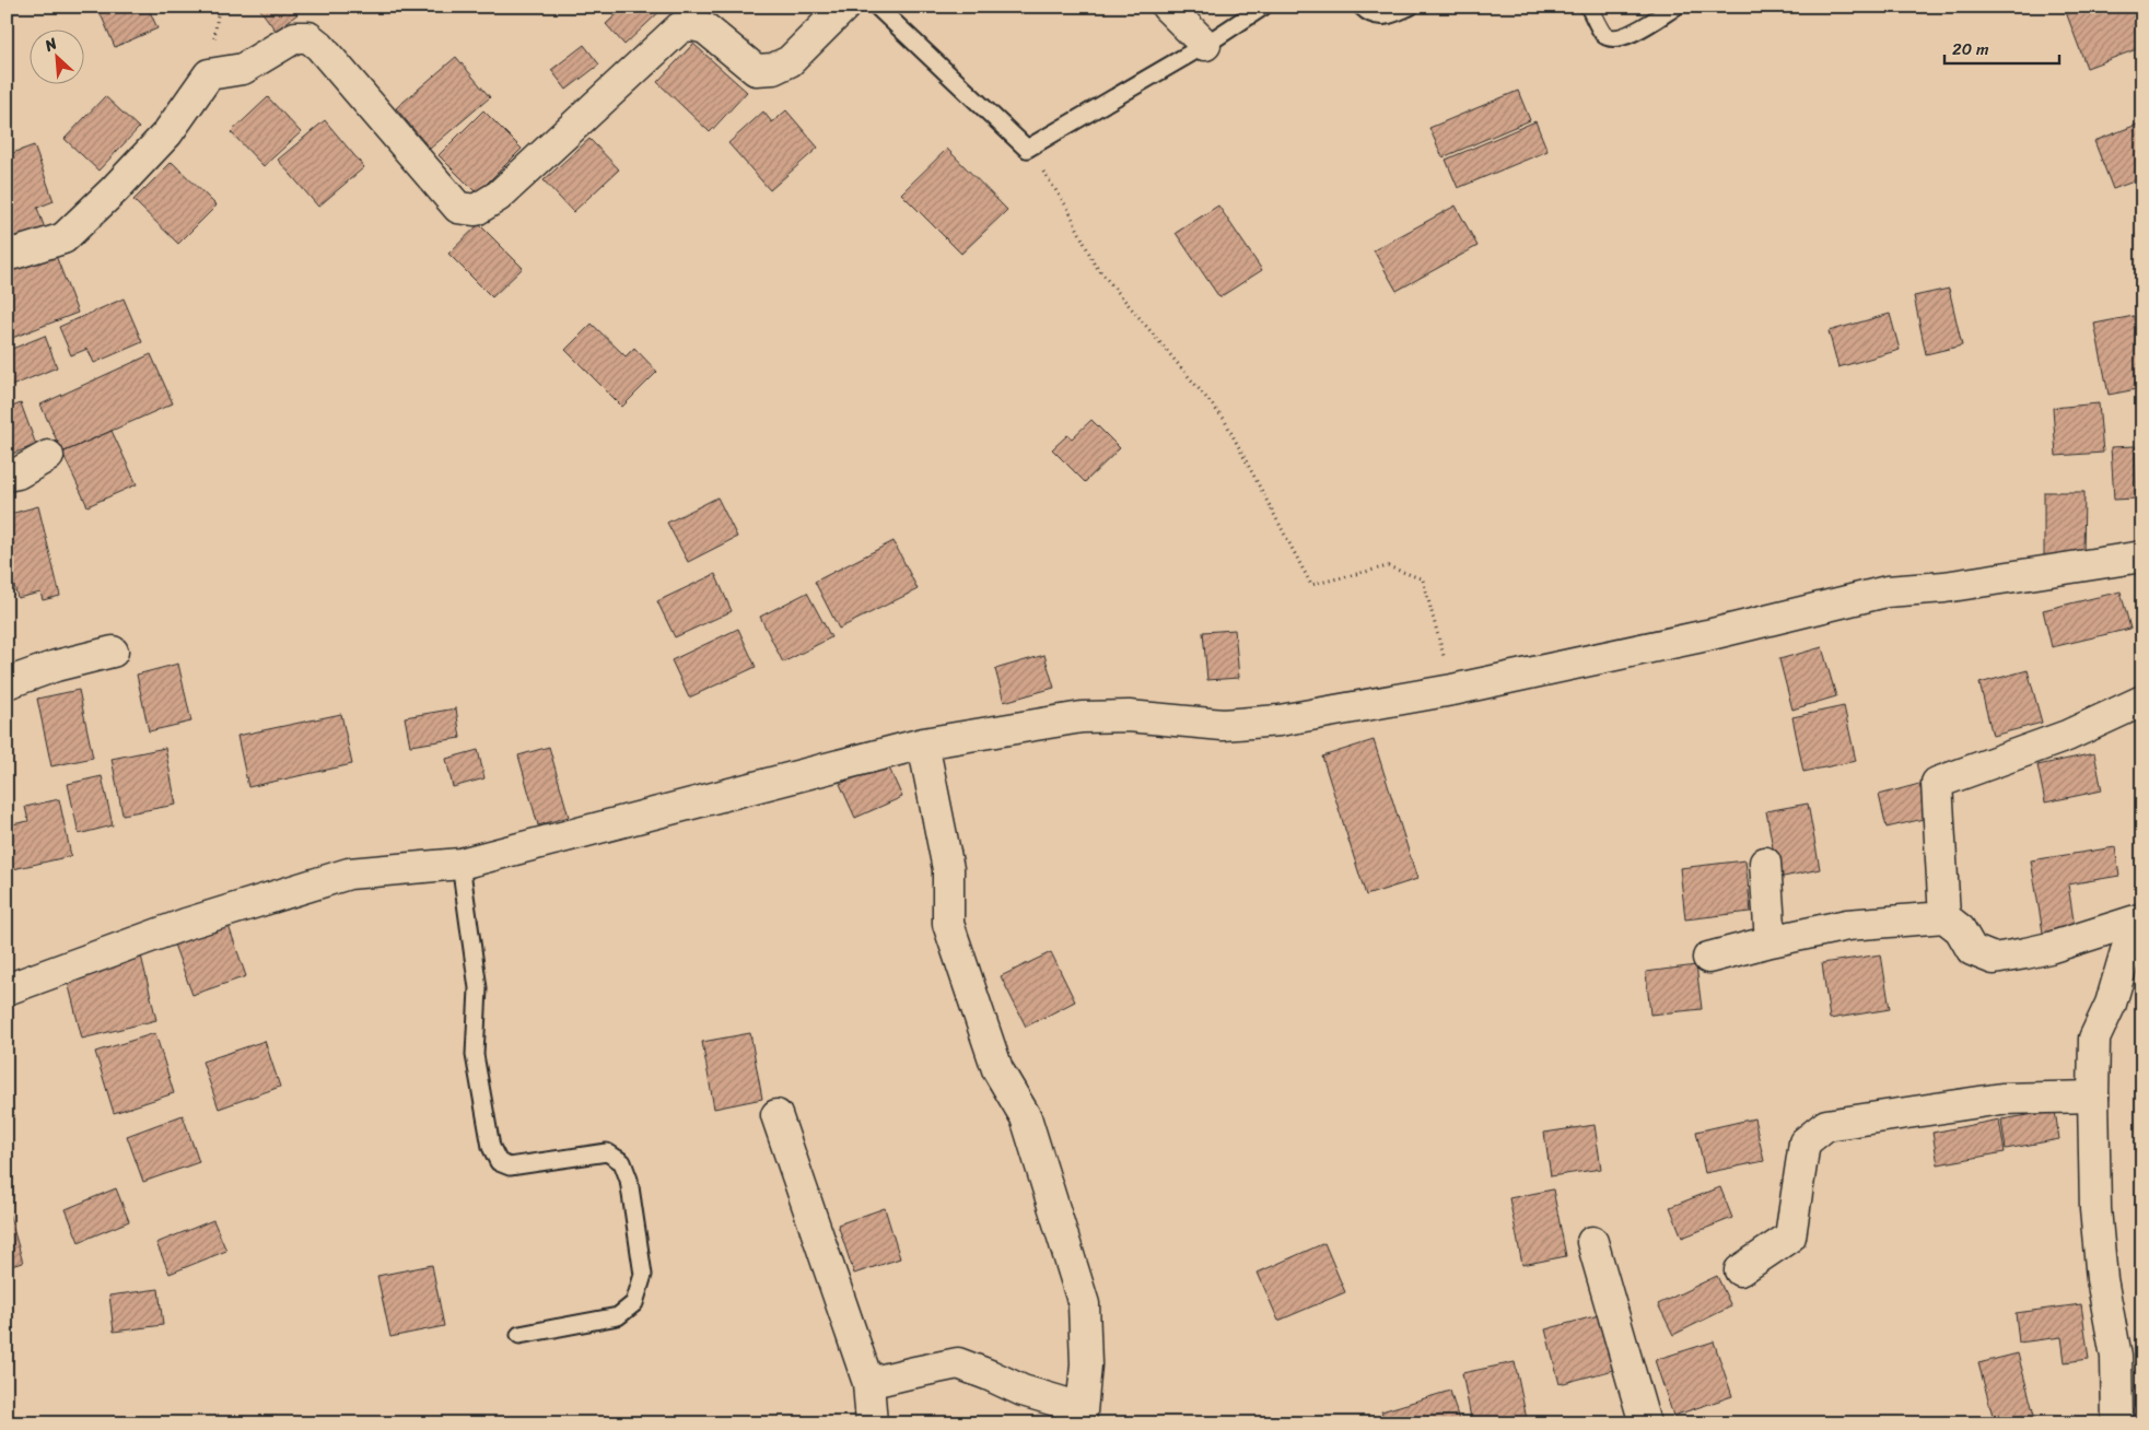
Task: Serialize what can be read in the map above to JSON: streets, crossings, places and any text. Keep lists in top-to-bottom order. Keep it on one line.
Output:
{"scale_bar":"20 m","north":"top left"}
